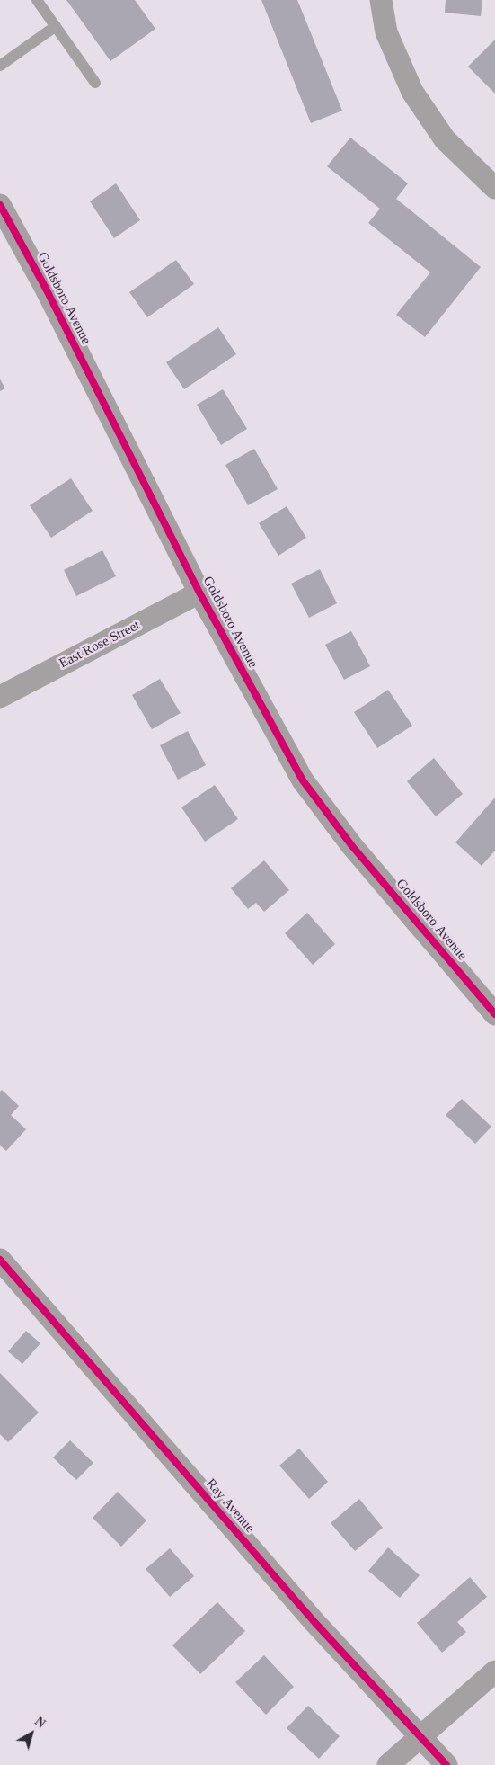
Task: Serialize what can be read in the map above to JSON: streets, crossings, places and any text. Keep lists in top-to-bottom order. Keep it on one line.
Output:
{"streets":{"street":["Goldsboro Avenue","East Rose Street","Ray Avenue"]},"crossings":[["Goldsboro Avenue","East Rose Street"]],"north":"top right"}
